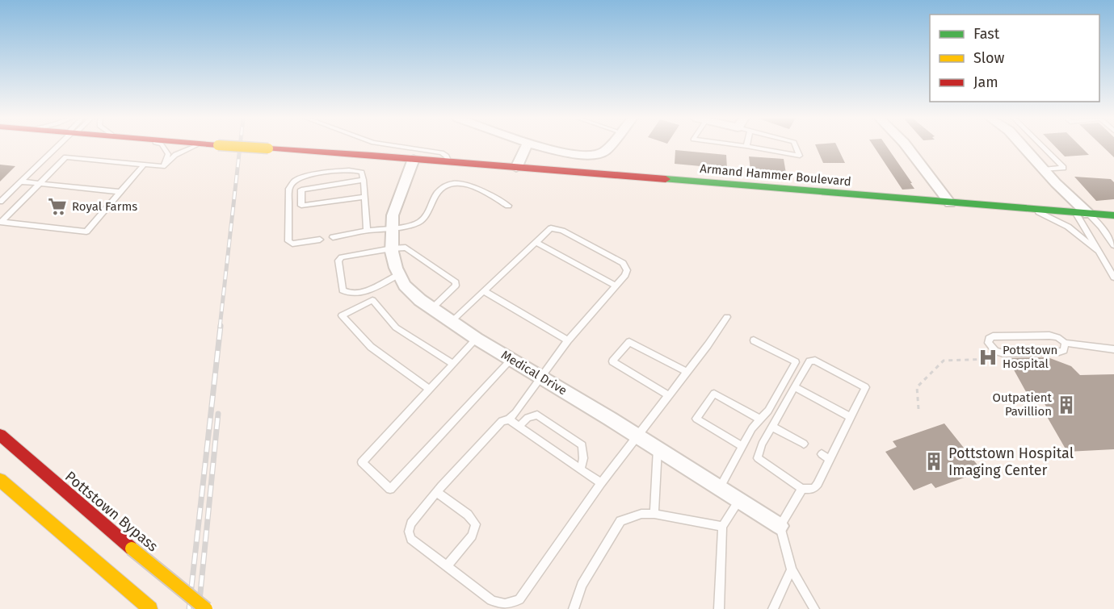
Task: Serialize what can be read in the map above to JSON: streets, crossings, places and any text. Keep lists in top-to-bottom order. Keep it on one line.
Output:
{"streets":{"main road":["Armand Hammer Boulevard","Pottstown Bypass"],"street":["Medical Drive"]},"crossings":[["Armand Hammer Boulevard","Medical Drive"]],"places":{"supermarket":["Royal Farms"],"hospital":["Pottstown Hospital"],"building":["Outpatient Pavillion","Pottstown Hospital Imaging Center"]},"legend":["Fast","Slow","Jam"]}
